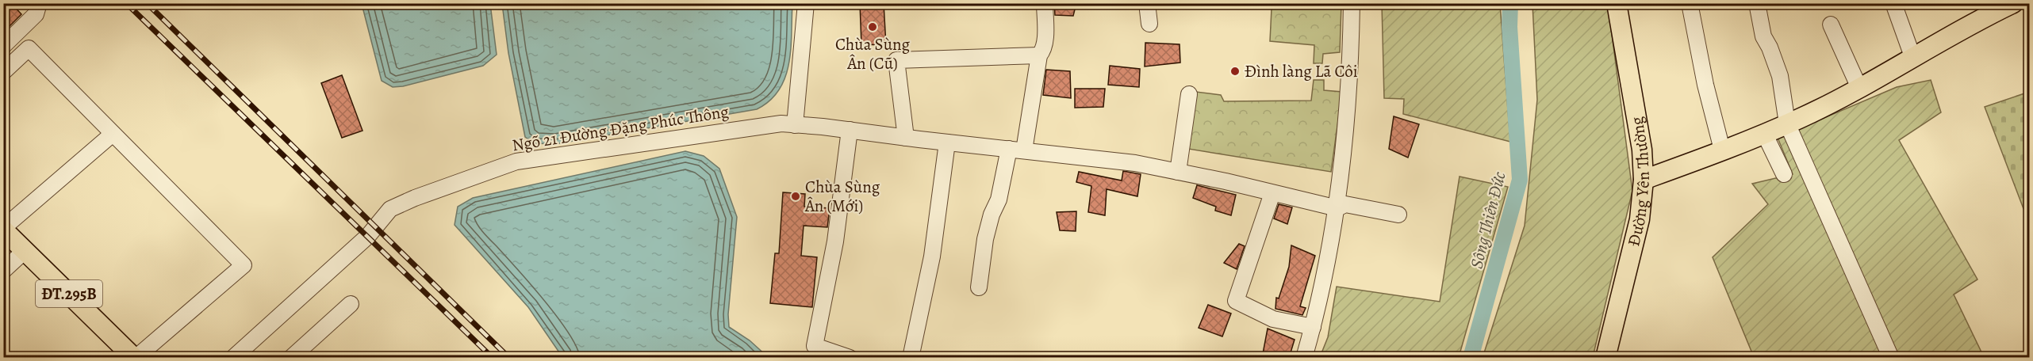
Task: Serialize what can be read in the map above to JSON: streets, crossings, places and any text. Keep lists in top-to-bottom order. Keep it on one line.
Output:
{"streets":{"main road":["Đường Yên Thường","ĐT.295B"],"street":["Ngõ 21 Đường Đặng Phúc Thông"]},"water":["Sông Thiên Đức"],"places":["Chùa Sùng Ân (Cũ)","Đình làng Lã Côi","Chùa Sùng Ân (Mới)"]}
